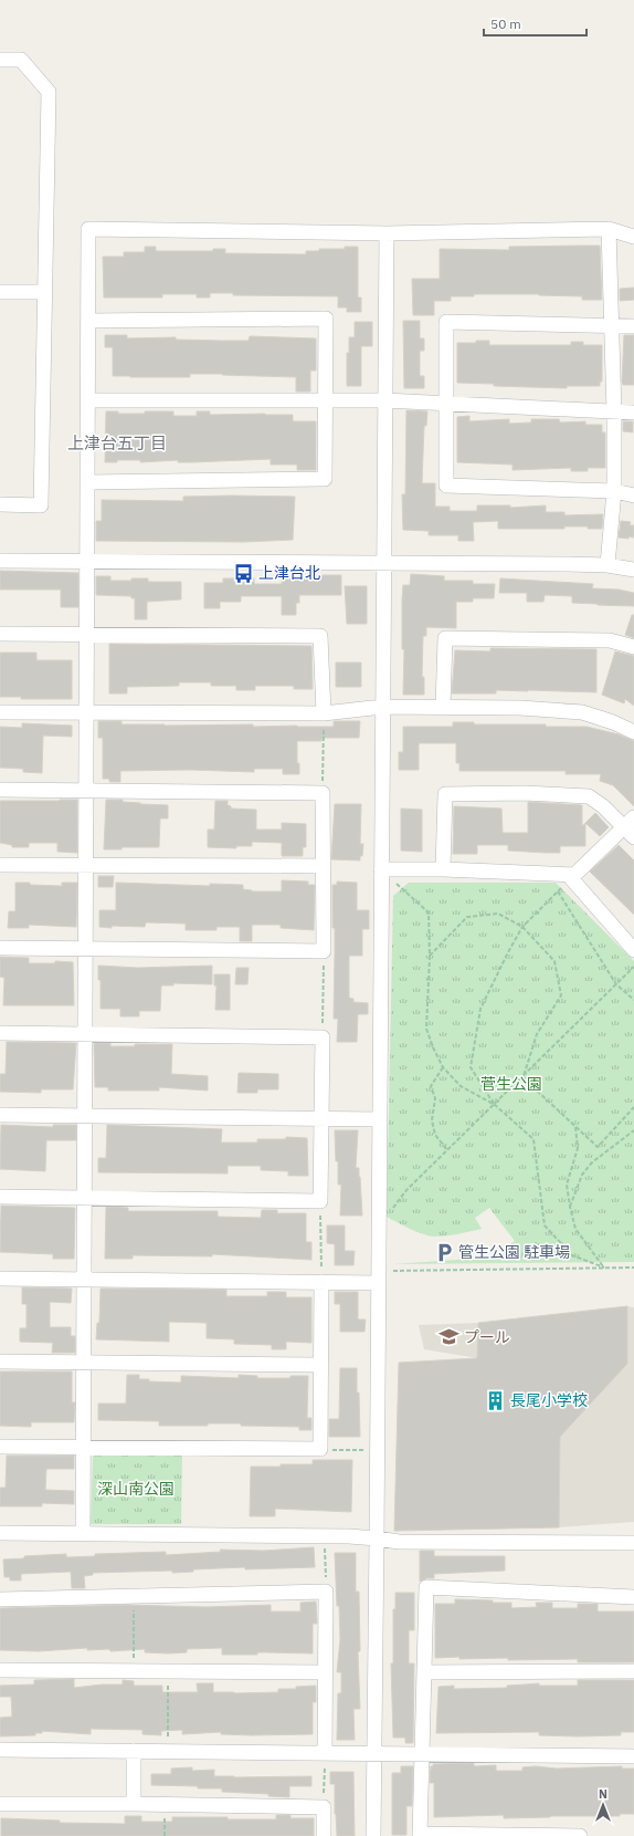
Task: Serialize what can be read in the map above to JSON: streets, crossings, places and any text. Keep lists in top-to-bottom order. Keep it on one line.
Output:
{"districts":["上津台五丁目"],"parks":["菅生公園","深山南公園"],"places":{"bus stop":["上津台北"],"parking":["管生公園 駐車場"],"school or university":["プール"],"building":["長尾小学校"]},"scale_bar":"50 m","north":"top"}
